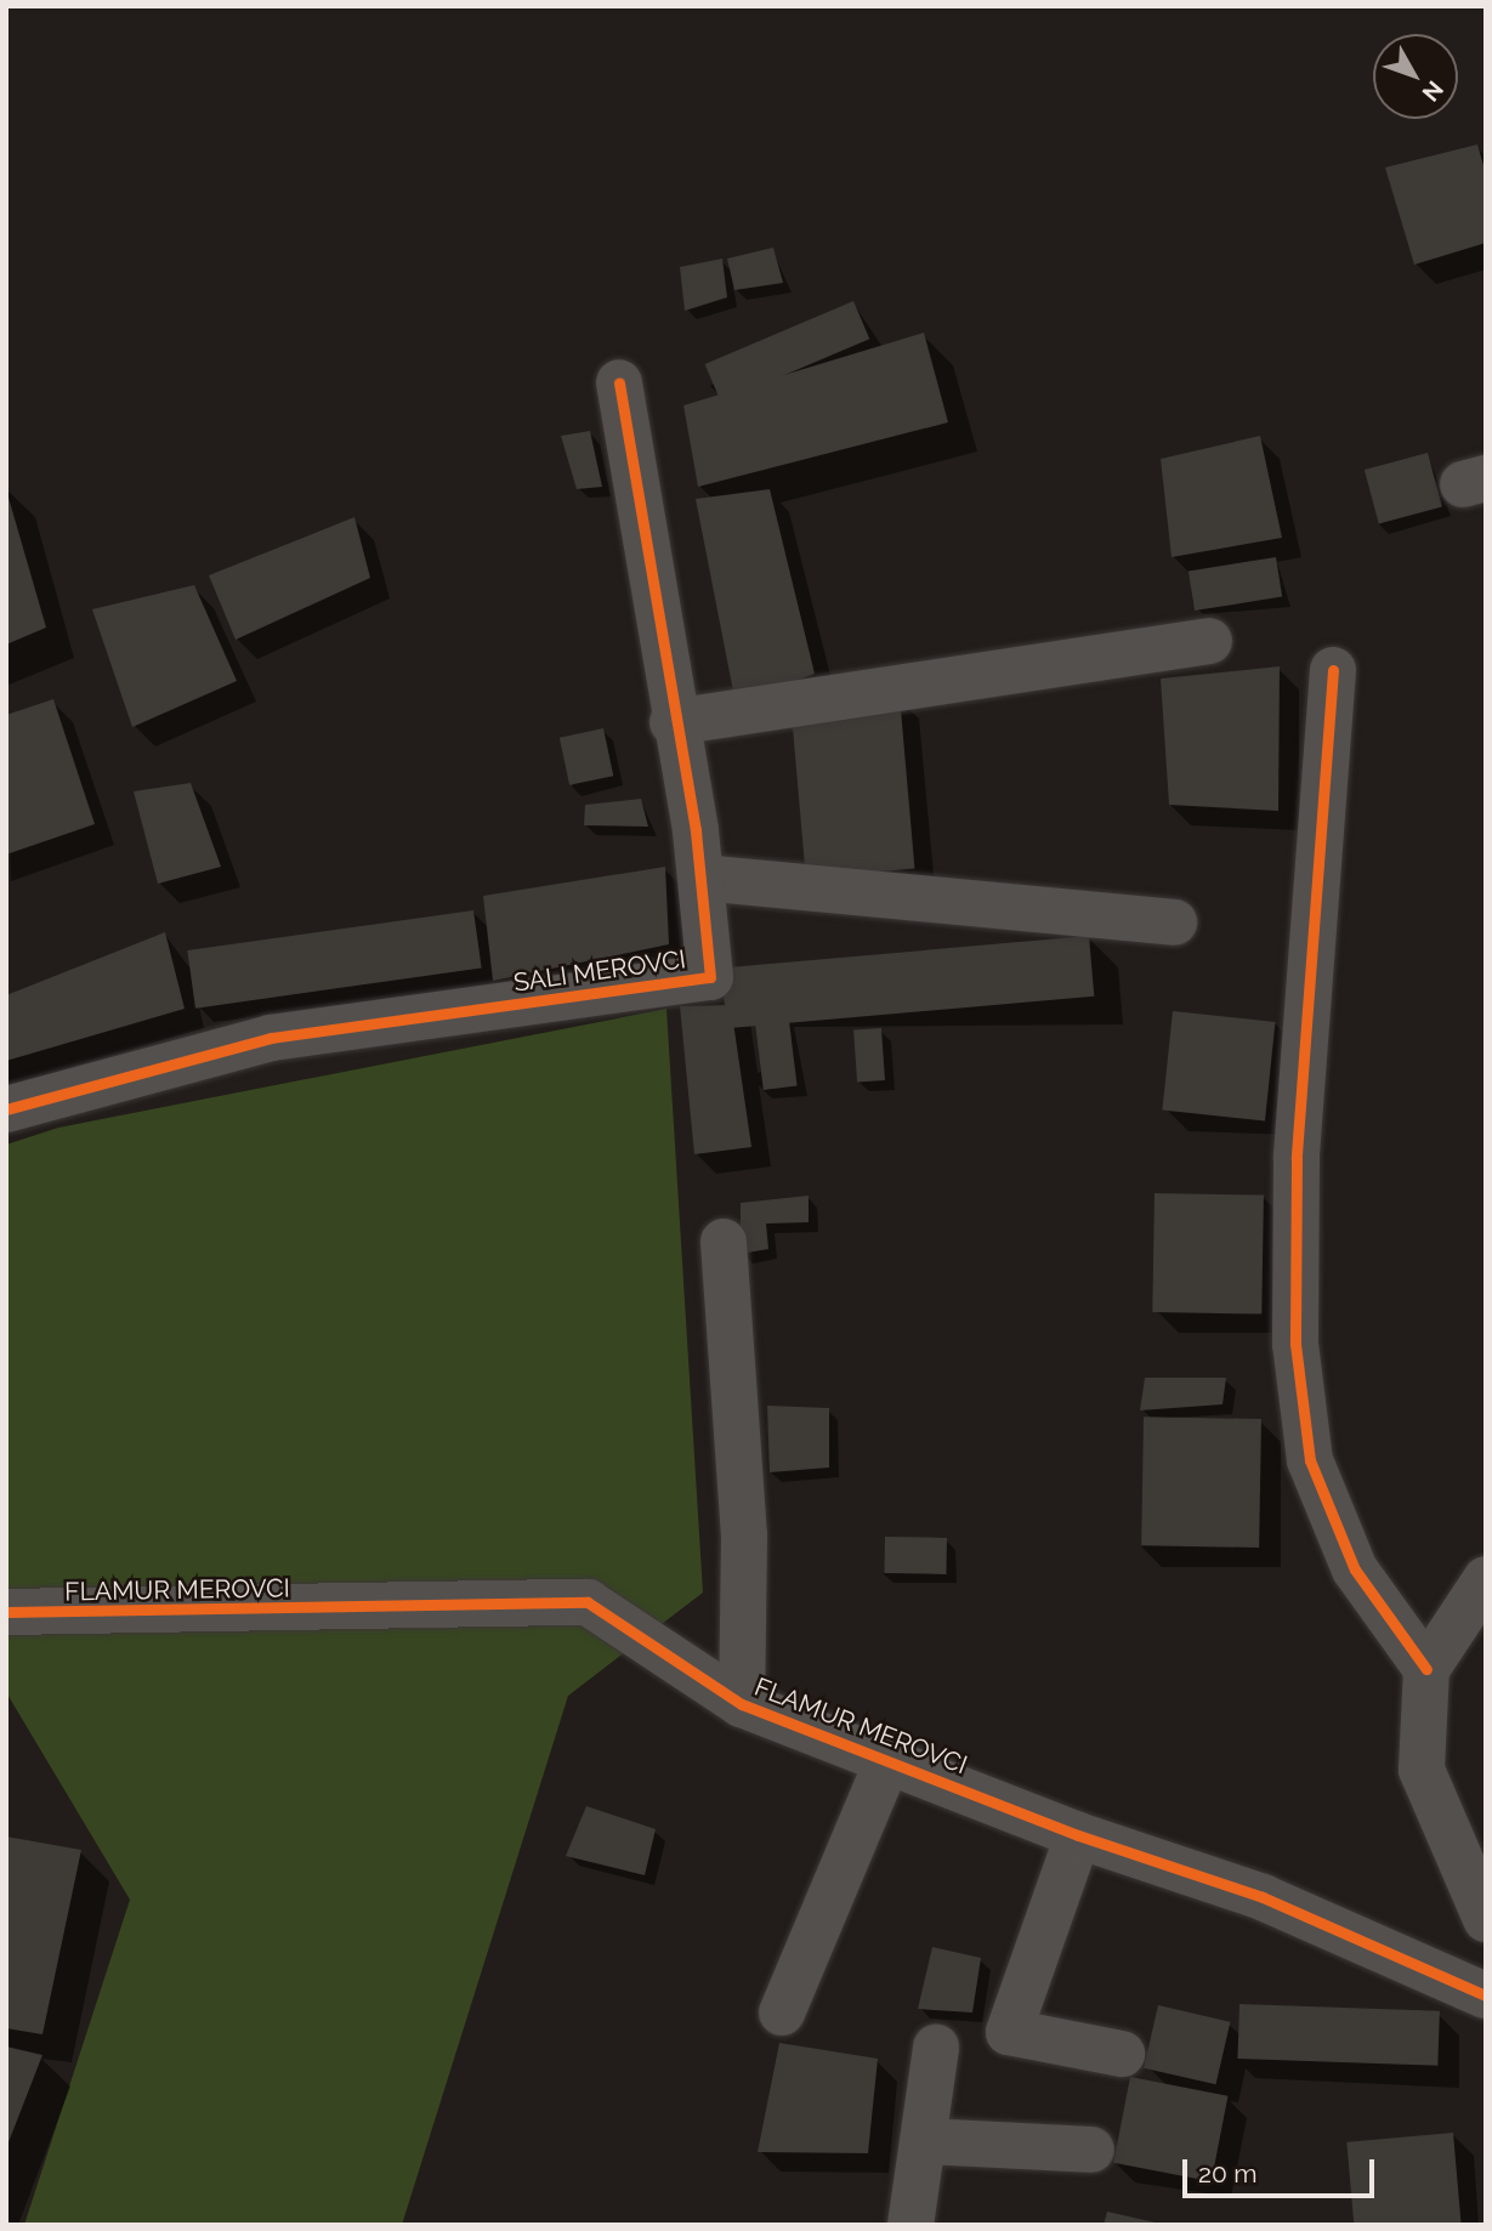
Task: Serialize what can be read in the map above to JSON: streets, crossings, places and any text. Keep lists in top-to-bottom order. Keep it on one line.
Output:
{"streets":{"street":["SALI MEROVCI","FLAMUR MEROVCI"]},"scale_bar":"20 m","north":"bottom right"}
